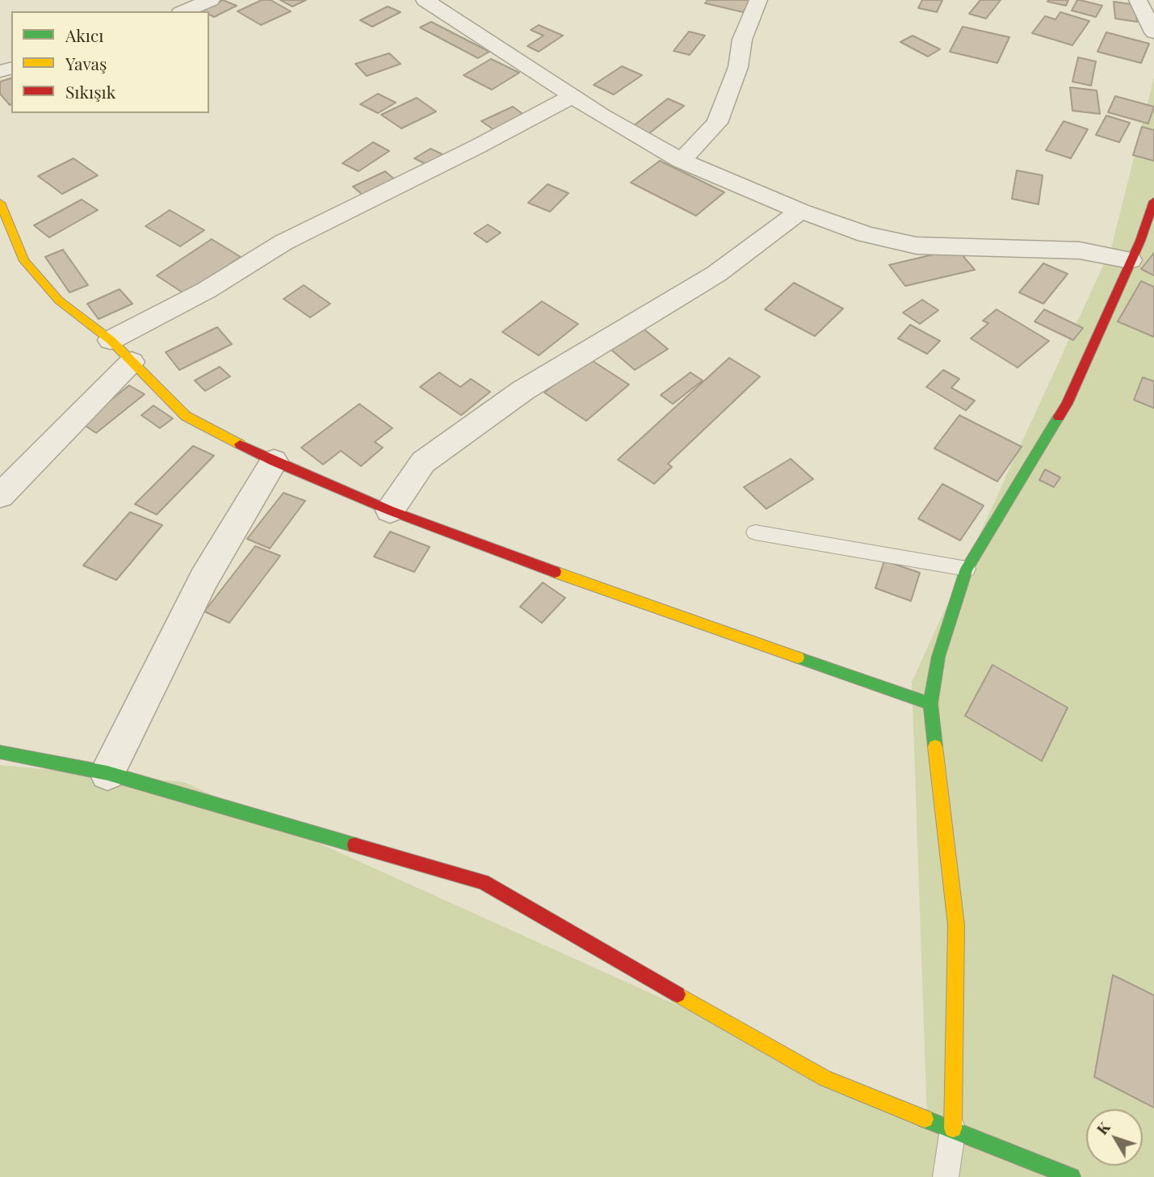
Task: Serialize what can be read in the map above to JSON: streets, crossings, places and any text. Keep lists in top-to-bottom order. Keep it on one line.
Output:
{"legend":["Akıcı","Yavaş","Sıkışık"],"north":"top left"}
